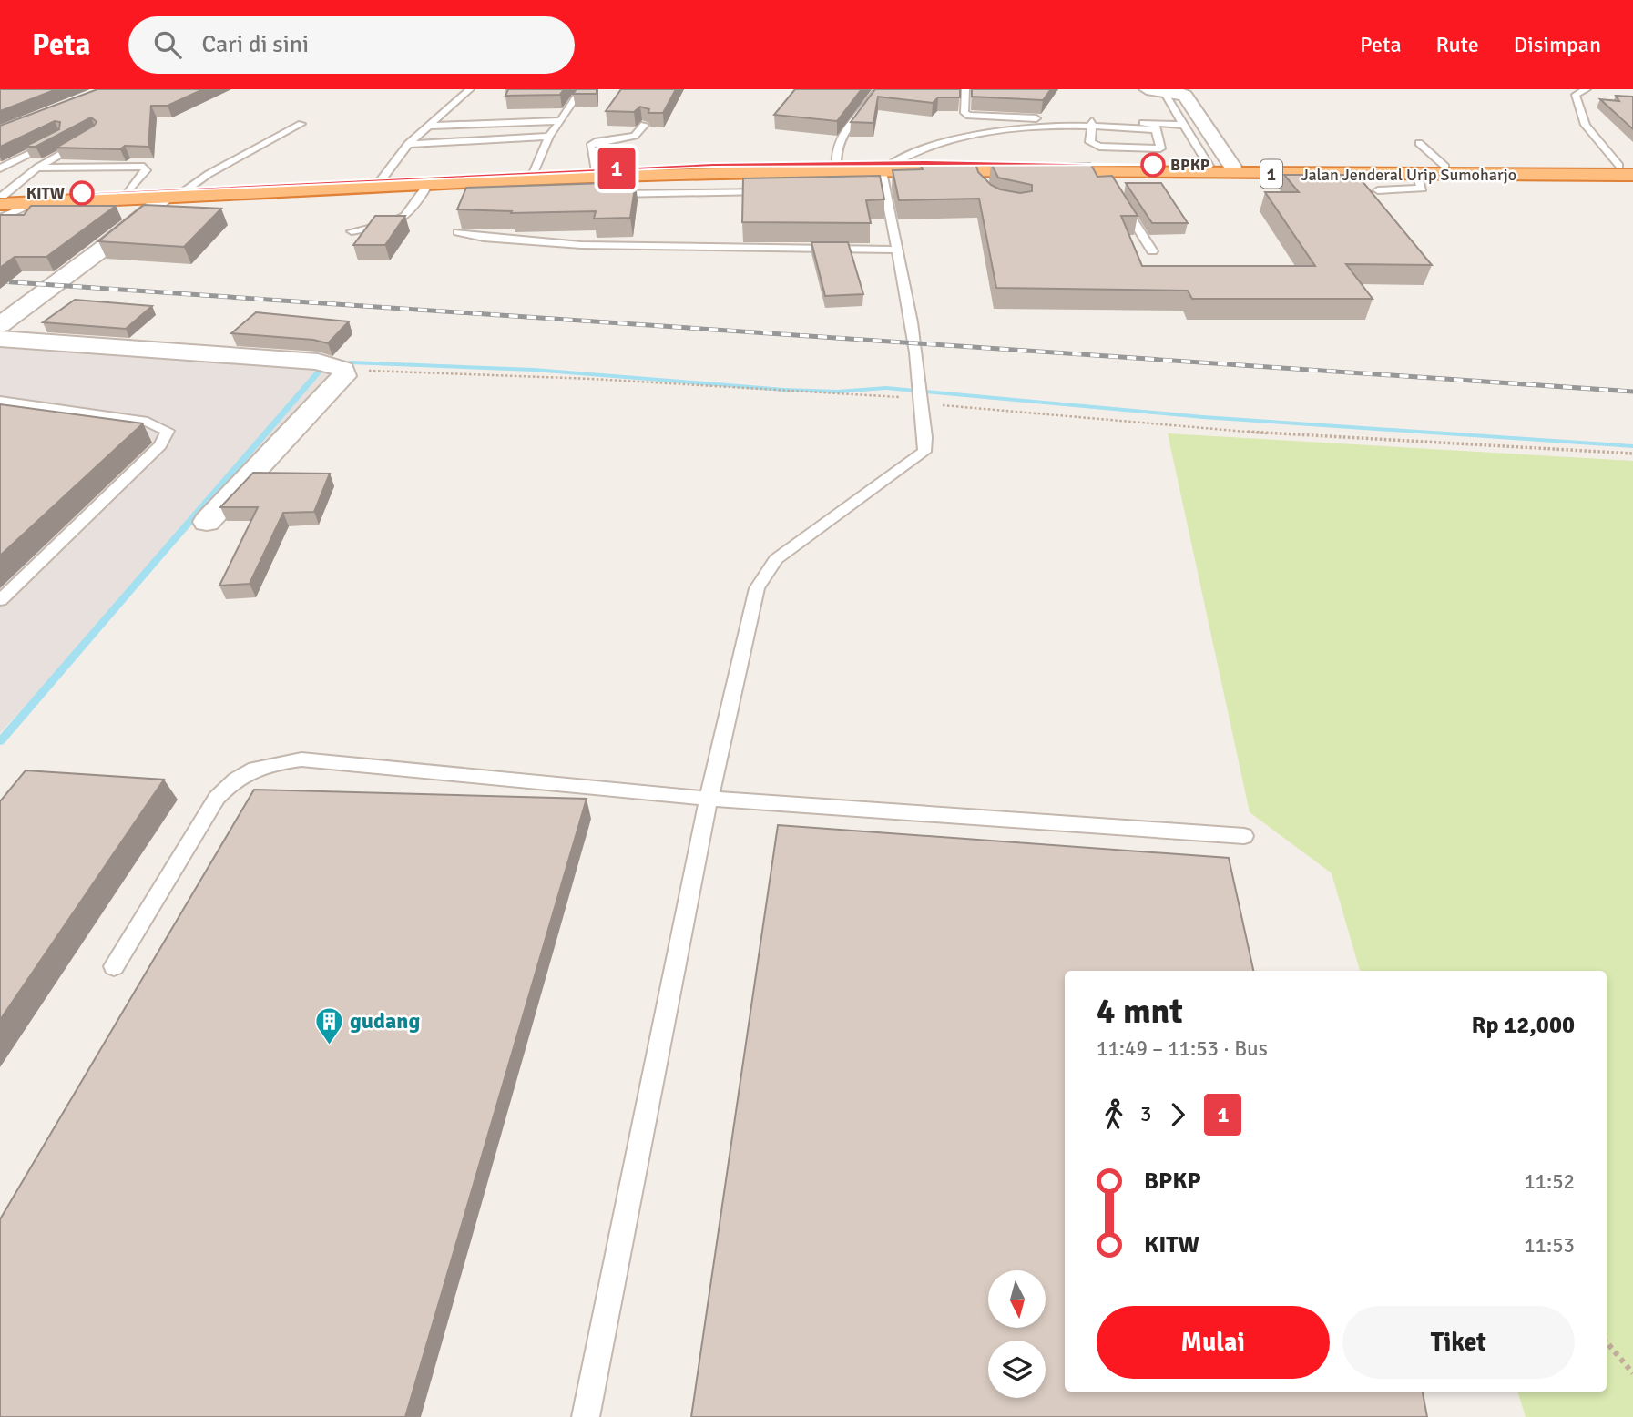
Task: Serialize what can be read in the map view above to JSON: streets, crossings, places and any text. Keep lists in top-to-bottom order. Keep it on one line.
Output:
{"streets":{"highway":["1","Jalan Jenderal Urip Sumoharjo"]},"places":{"other":["BPKP","KITW"],"building":["gudang"]},"lines":["bus line 1"],"north":"bottom","page":{"header":"Peta","search":"Cari di sini","nav":["Peta","Rute","Disimpan"],"on_map":"1","heading":["4 mnt","11:49 – 11:53 · Bus","Rp 12,000"],"legs":["3","1"],"list":[{"name":"BPKP","value":"11:52"},{"name":"KITW","value":"11:53"}],"buttons":["Mulai","Tiket"]}}
